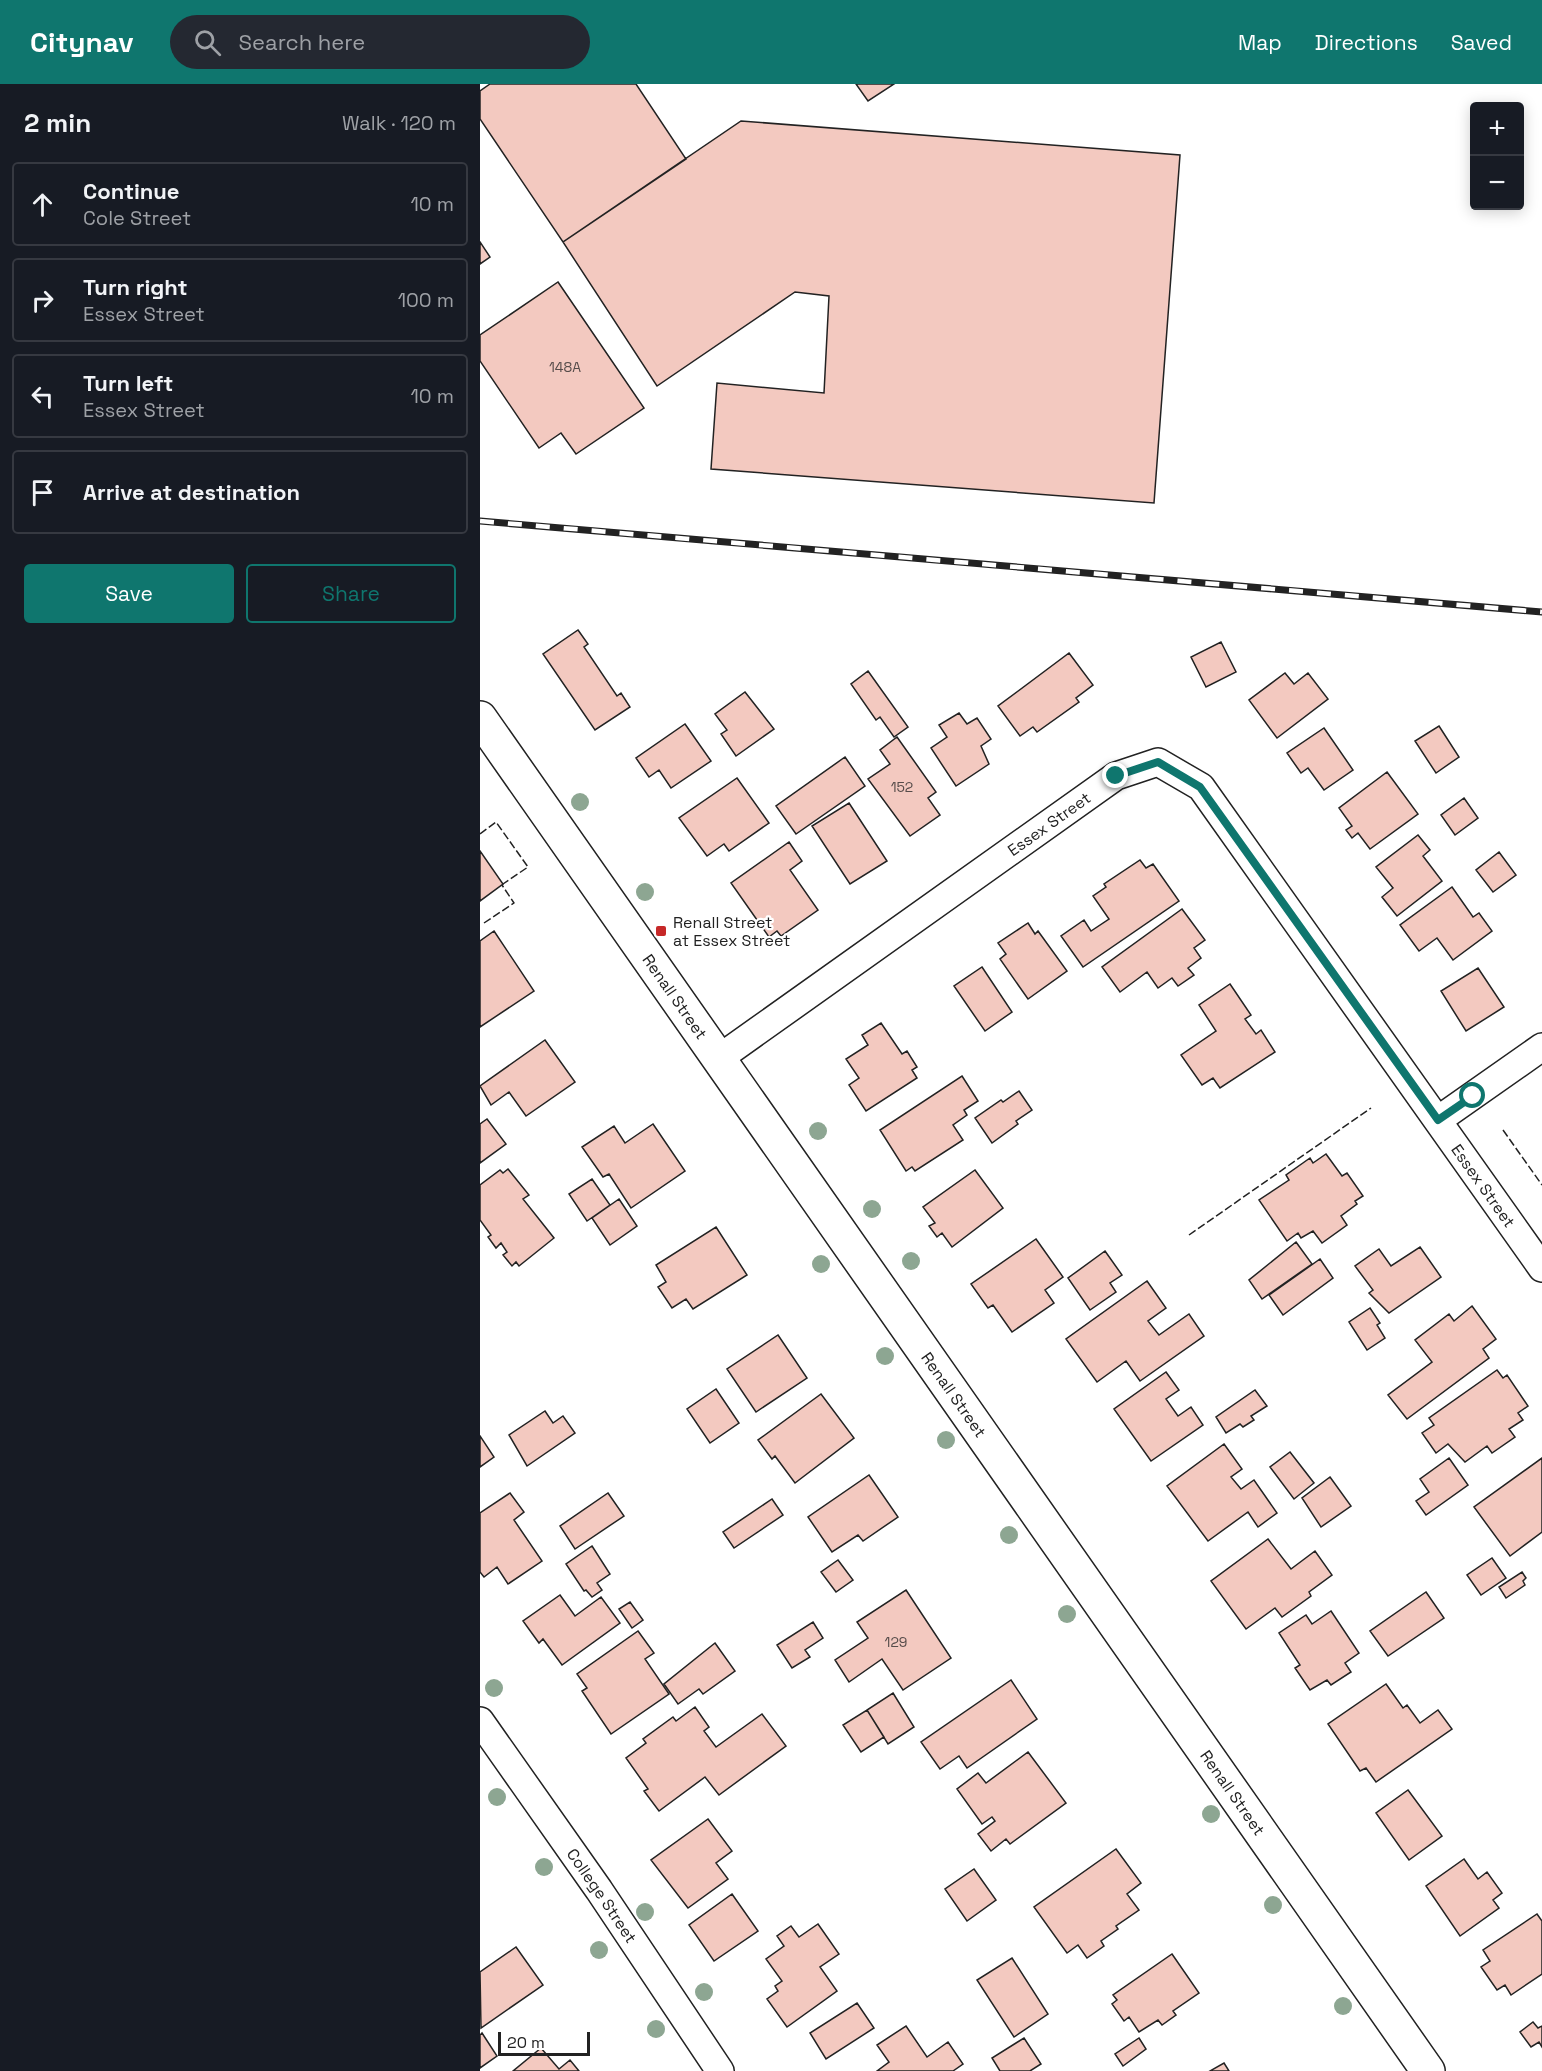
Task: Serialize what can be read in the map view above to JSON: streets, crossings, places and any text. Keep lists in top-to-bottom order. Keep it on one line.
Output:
{"streets":{"street":["Essex Street","Renall Street","College Street"]},"crossings":[["Essex Street","Renall Street"]],"places":{"transit":["Renall Street at Essex Street"]},"house_numbers":["148A","152","129"],"scale_bar":"20 m","page":{"header":"Citynav","search":"Search here","nav":["Map","Directions","Saved"],"heading":["2 min","Walk · 120 m"],"map_buttons":["+","−"],"list":[["Continue","Cole Street","10 m"],["Turn right","Essex Street","100 m"],["Turn left","Essex Street","10 m"],"Arrive at destination"],"buttons":["Save","Share"],"scale":"20 m"}}
